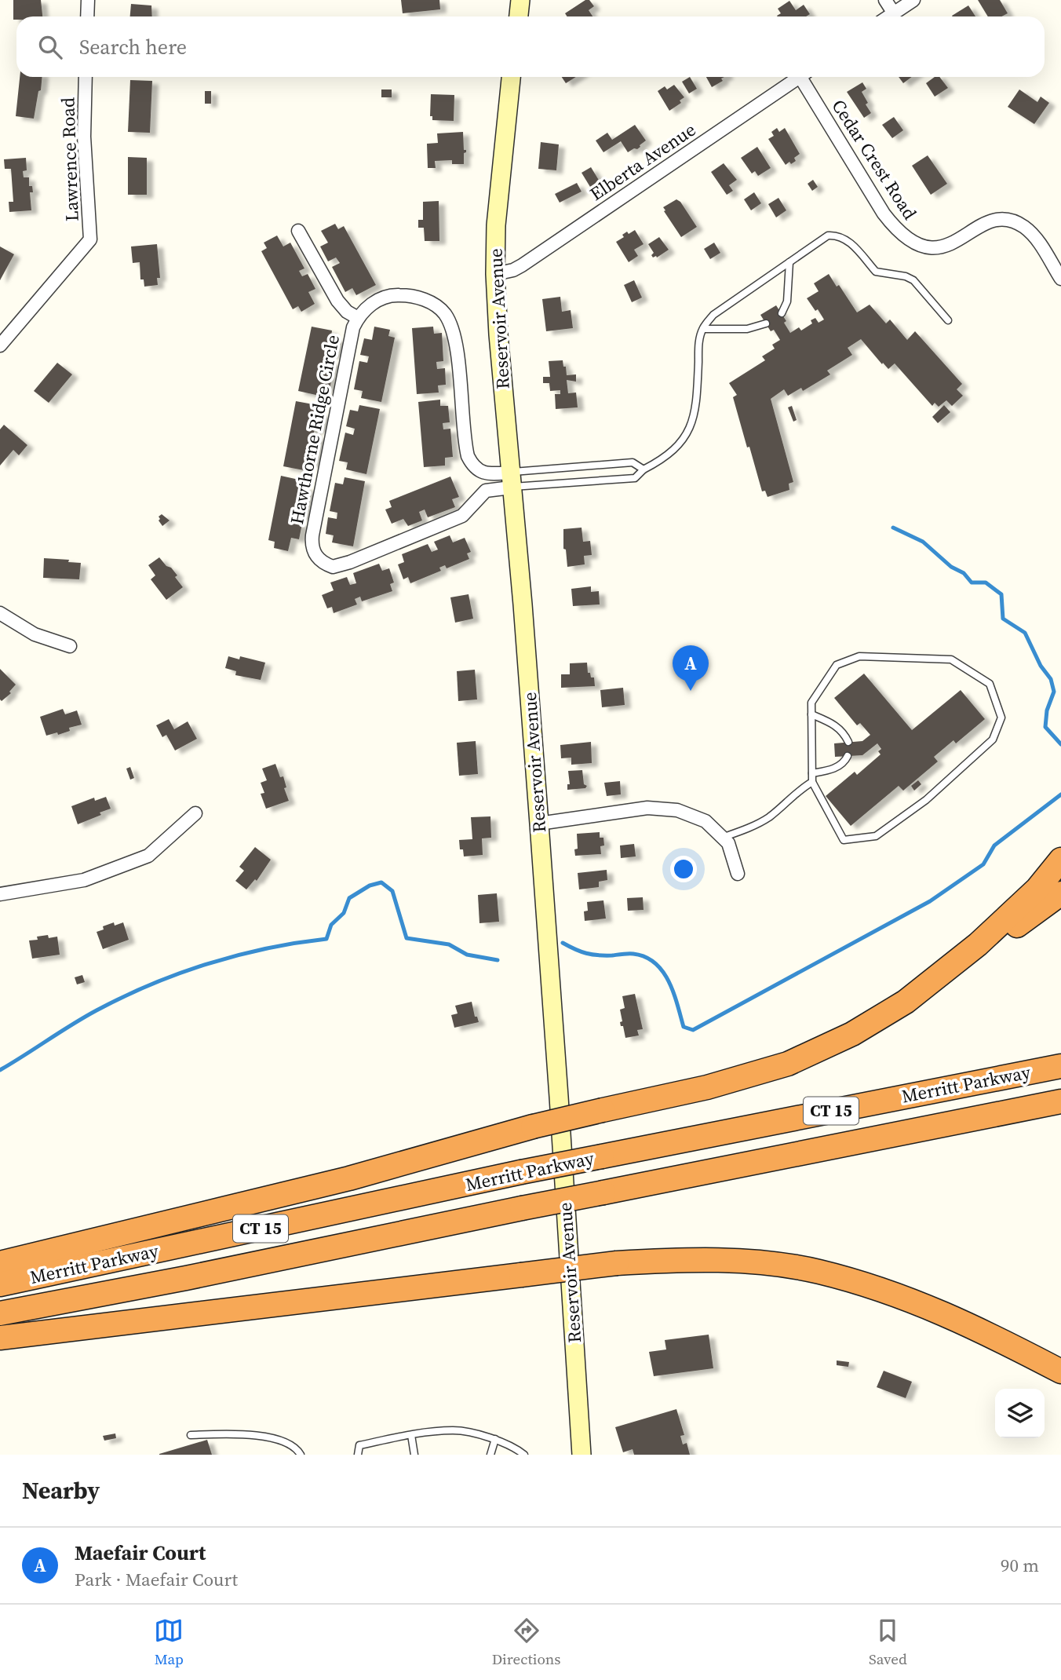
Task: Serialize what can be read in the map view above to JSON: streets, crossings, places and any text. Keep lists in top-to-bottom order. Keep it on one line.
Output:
{"streets":{"highway":["Merritt Parkway","CT 15"],"main road":["Reservoir Avenue"],"street":["Lawrence Road","Cedar Crest Road","Elberta Avenue","Hawthorne Ridge Circle"]},"crossings":[["Elberta Avenue","Reservoir Avenue"],["Reservoir Avenue","Hawthorne Ridge Circle"]],"page":{"search":"Search here","pins":"A","heading":"Nearby","list":[{"mark":"A","name":"Maefair Court","note":"Park · Maefair Court","value":"90 m"}],"nav":["Map","Directions","Saved"]}}
